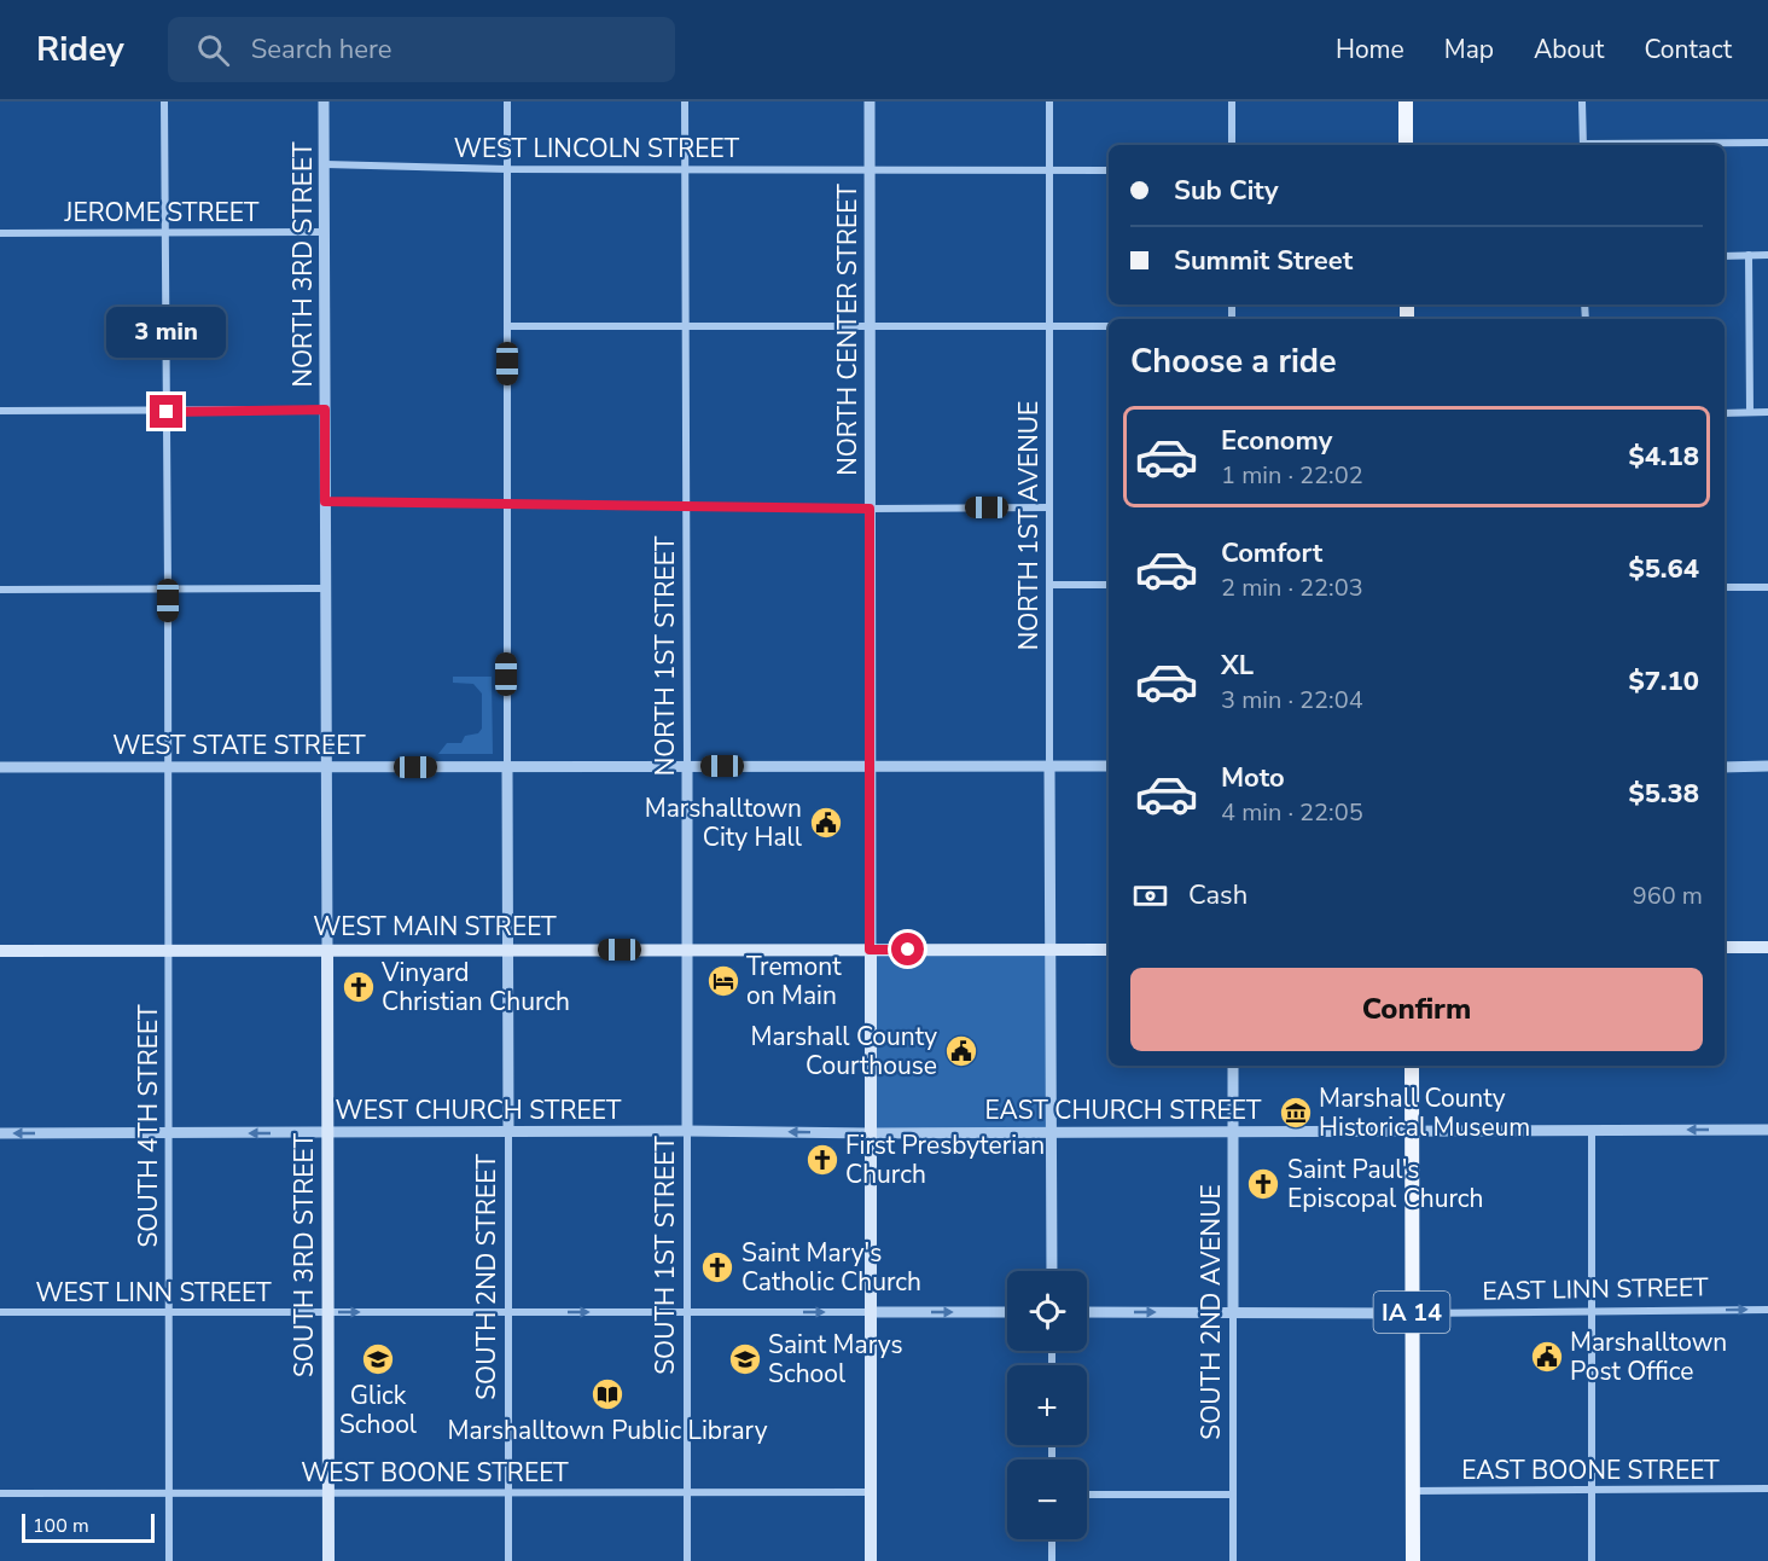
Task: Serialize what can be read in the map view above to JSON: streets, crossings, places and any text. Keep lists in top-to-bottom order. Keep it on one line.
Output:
{"streets":{"main road":["WEST MAIN STREET","SOUTH 3RD STREET","IA 14"],"street":["WEST LINCOLN STREET","JEROME STREET","NORTH 3RD STREET","NORTH CENTER STREET","NORTH 1ST AVENUE","NORTH 1ST STREET","WEST STATE STREET","WEST CHURCH STREET","EAST CHURCH STREET","SOUTH 4TH STREET","SOUTH 1ST STREET","SOUTH 2ND STREET","EAST LINN STREET","WEST LINN STREET","SOUTH 2ND AVENUE","EAST BOONE STREET","WEST BOONE STREET"]},"crossings":[["WEST LINCOLN STREET","NORTH 3RD STREET"],["WEST LINCOLN STREET","NORTH CENTER STREET"],["WEST LINCOLN STREET","NORTH 1ST AVENUE"],["WEST LINCOLN STREET","NORTH 1ST STREET"],["JEROME STREET","NORTH 3RD STREET"],["JEROME STREET","SOUTH 4TH STREET"],["NORTH 3RD STREET","WEST STATE STREET"],["NORTH 3RD STREET","WEST MAIN STREET"],["NORTH 3RD STREET","SOUTH 3RD STREET"],["NORTH CENTER STREET","WEST STATE STREET"],["NORTH CENTER STREET","WEST MAIN STREET"],["NORTH 1ST AVENUE","WEST STATE STREET"],["NORTH 1ST AVENUE","WEST MAIN STREET"],["NORTH 1ST AVENUE","EAST CHURCH STREET"],["NORTH 1ST STREET","WEST STATE STREET"],["NORTH 1ST STREET","WEST MAIN STREET"],["NORTH 1ST STREET","SOUTH 1ST STREET"],["WEST STATE STREET","SOUTH 4TH STREET"],["WEST STATE STREET","SOUTH 2ND STREET"],["WEST MAIN STREET","SOUTH 4TH STREET"],["WEST MAIN STREET","SOUTH 3RD STREET"],["WEST MAIN STREET","SOUTH 1ST STREET"],["WEST MAIN STREET","SOUTH 2ND STREET"],["WEST CHURCH STREET","EAST CHURCH STREET"],["WEST CHURCH STREET","SOUTH 4TH STREET"],["WEST CHURCH STREET","SOUTH 3RD STREET"],["WEST CHURCH STREET","SOUTH 1ST STREET"],["WEST CHURCH STREET","SOUTH 2ND STREET"],["EAST CHURCH STREET","SOUTH 2ND AVENUE"],["EAST CHURCH STREET","IA 14"],["SOUTH 4TH STREET","WEST LINN STREET"],["SOUTH 4TH STREET","WEST BOONE STREET"],["SOUTH 3RD STREET","WEST LINN STREET"],["SOUTH 3RD STREET","WEST BOONE STREET"],["SOUTH 1ST STREET","WEST LINN STREET"],["SOUTH 1ST STREET","WEST BOONE STREET"],["SOUTH 2ND STREET","WEST LINN STREET"],["SOUTH 2ND STREET","WEST BOONE STREET"],["EAST LINN STREET","SOUTH 2ND AVENUE"],["EAST LINN STREET","IA 14"],["IA 14","EAST BOONE STREET"]],"one_way":["WEST CHURCH STREET","EAST LINN STREET","WEST LINN STREET"],"places":{"public building":["Marshalltown City Hall","Marshall County Courthouse","Marshalltown Post Office"],"hotel":["Tremont on Main"],"church":["Vinyard Christian Church","First Presbyterian Church","Saint Paul's Episcopal Church","Saint Mary's Catholic Church"],"museum":["Marshall County Historical Museum"],"school or university":["Glick School","Saint Marys School"],"library":["Marshalltown Public Library"]},"scale_bar":"100 m","page":{"header":"Ridey","search":"Search here","nav":["Home","Map","About","Contact"],"banner":["Sub City","Summit Street"],"bubble":"3 min","heading":"Choose a ride","list":[{"name":"Economy","note":"1 min · 22:02","value":"$4.18"},{"name":"Comfort","note":"2 min · 22:03","value":"$5.64"},{"name":"XL","note":"3 min · 22:04","value":"$7.10"},{"name":"Moto","note":"4 min · 22:05","value":"$5.38"}],"pay":["Cash","960 m"],"buttons":"Confirm","map_buttons":["+","−"],"scale":"100 m"}}
